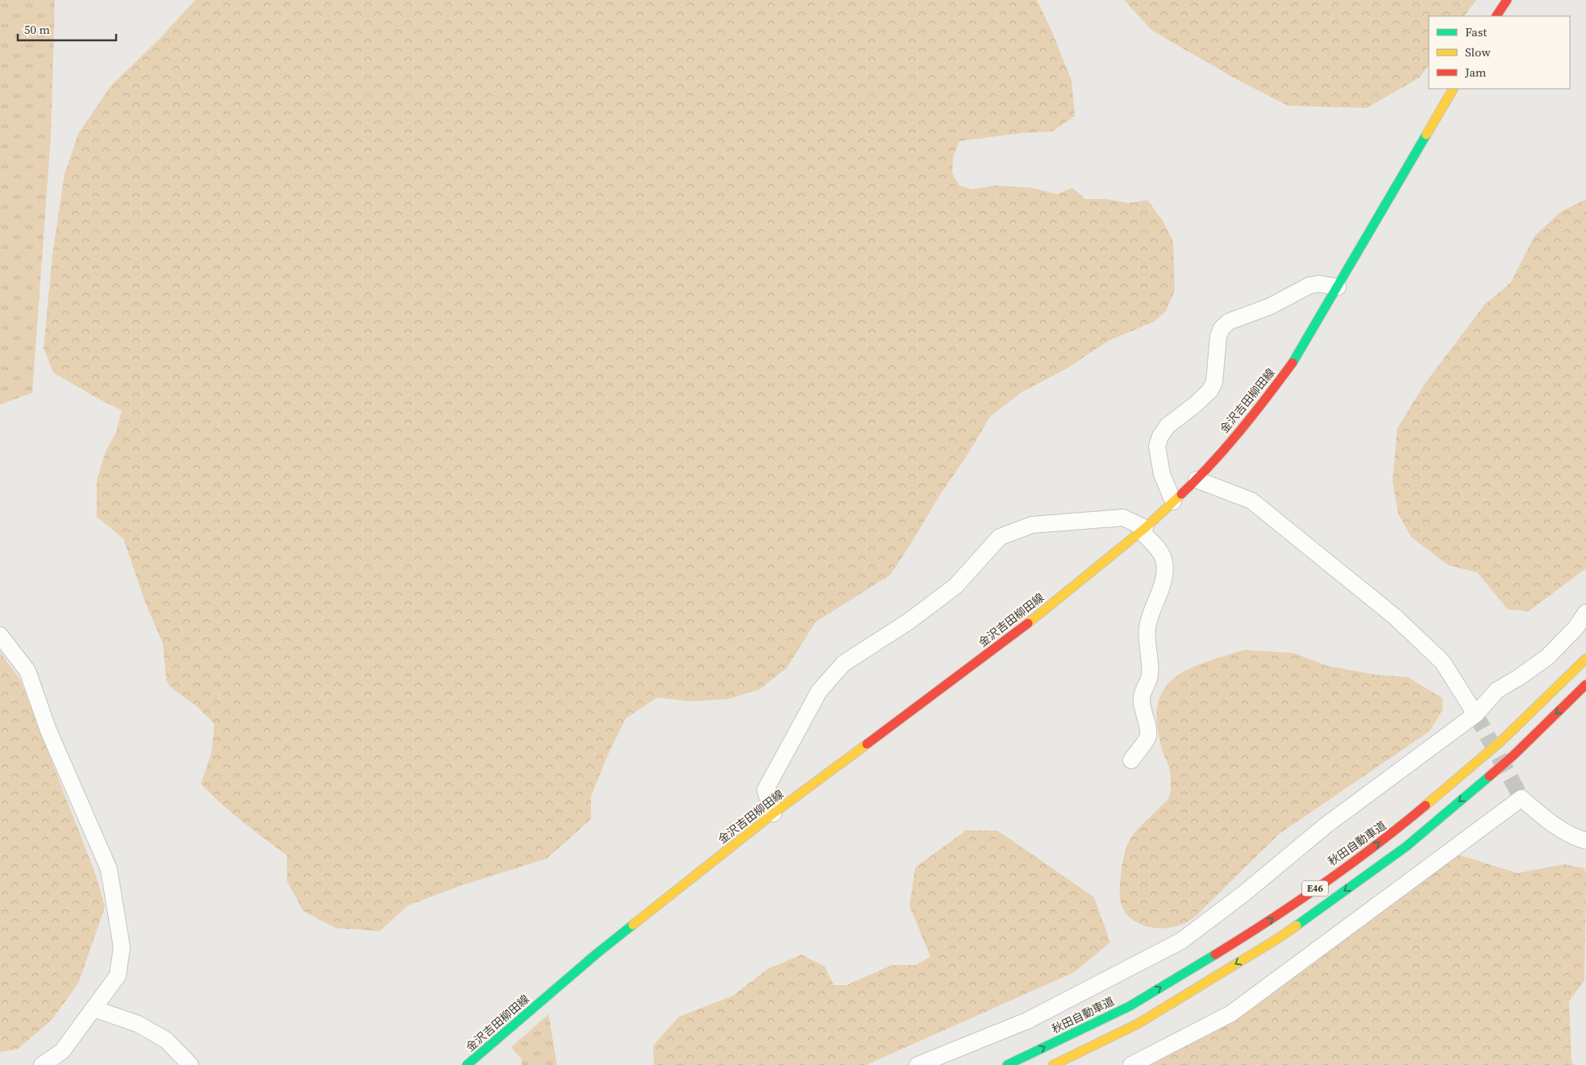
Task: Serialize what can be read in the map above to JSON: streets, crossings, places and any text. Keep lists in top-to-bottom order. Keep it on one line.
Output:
{"streets":{"main road":["金沢吉田柳田線","秋田自動車道","E46"]},"legend":["Fast","Slow","Jam"],"scale_bar":"50 m"}
